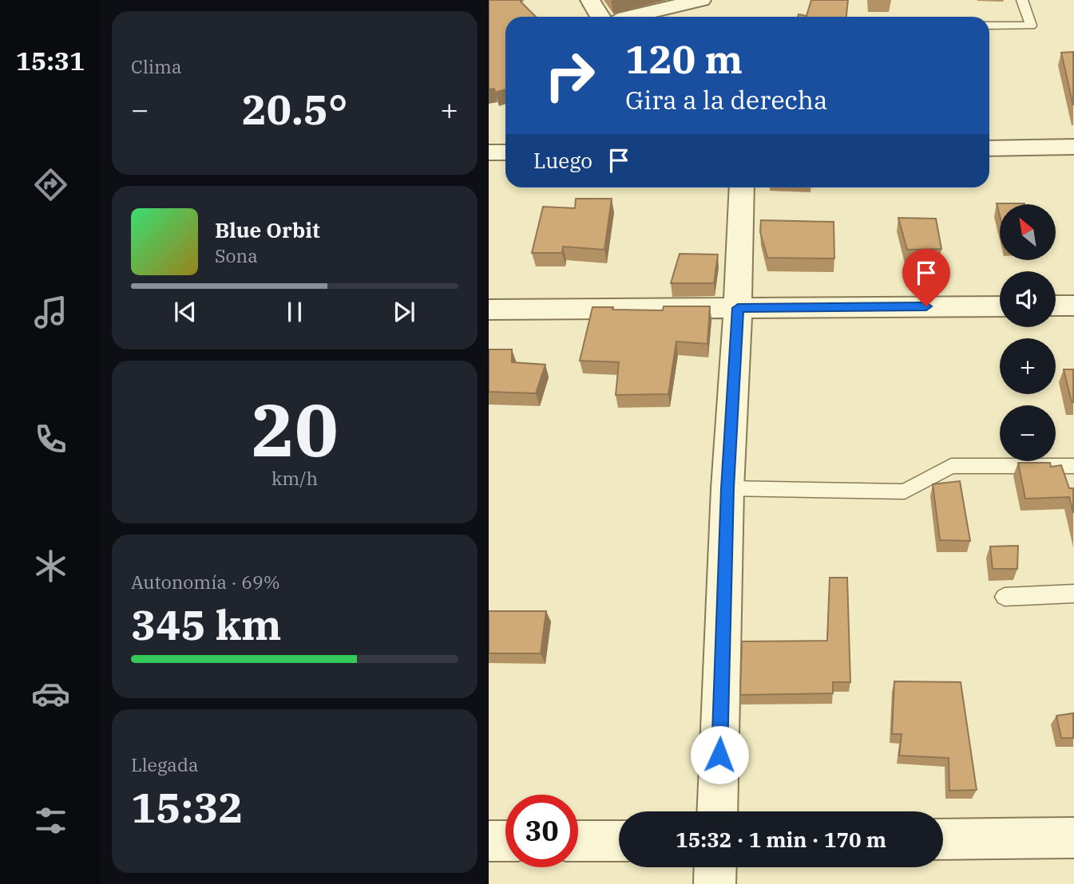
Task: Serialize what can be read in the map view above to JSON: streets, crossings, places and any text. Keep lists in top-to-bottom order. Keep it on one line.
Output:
{"north":"top left","page":{"tabs":"15:31","tile":["Clima",["20","km/h"],["Autonomía · 69%","345 km"],["Llegada","15:32"]],"turn":["120 m","Gira a la derecha"],"heat":["−","20.5°","+"],"then":"Luego","map_buttons":["+","−"],"song":["Blue Orbit","Sona"],"limit":"30","trip":"15:32 · 1 min · 170 m"}}
